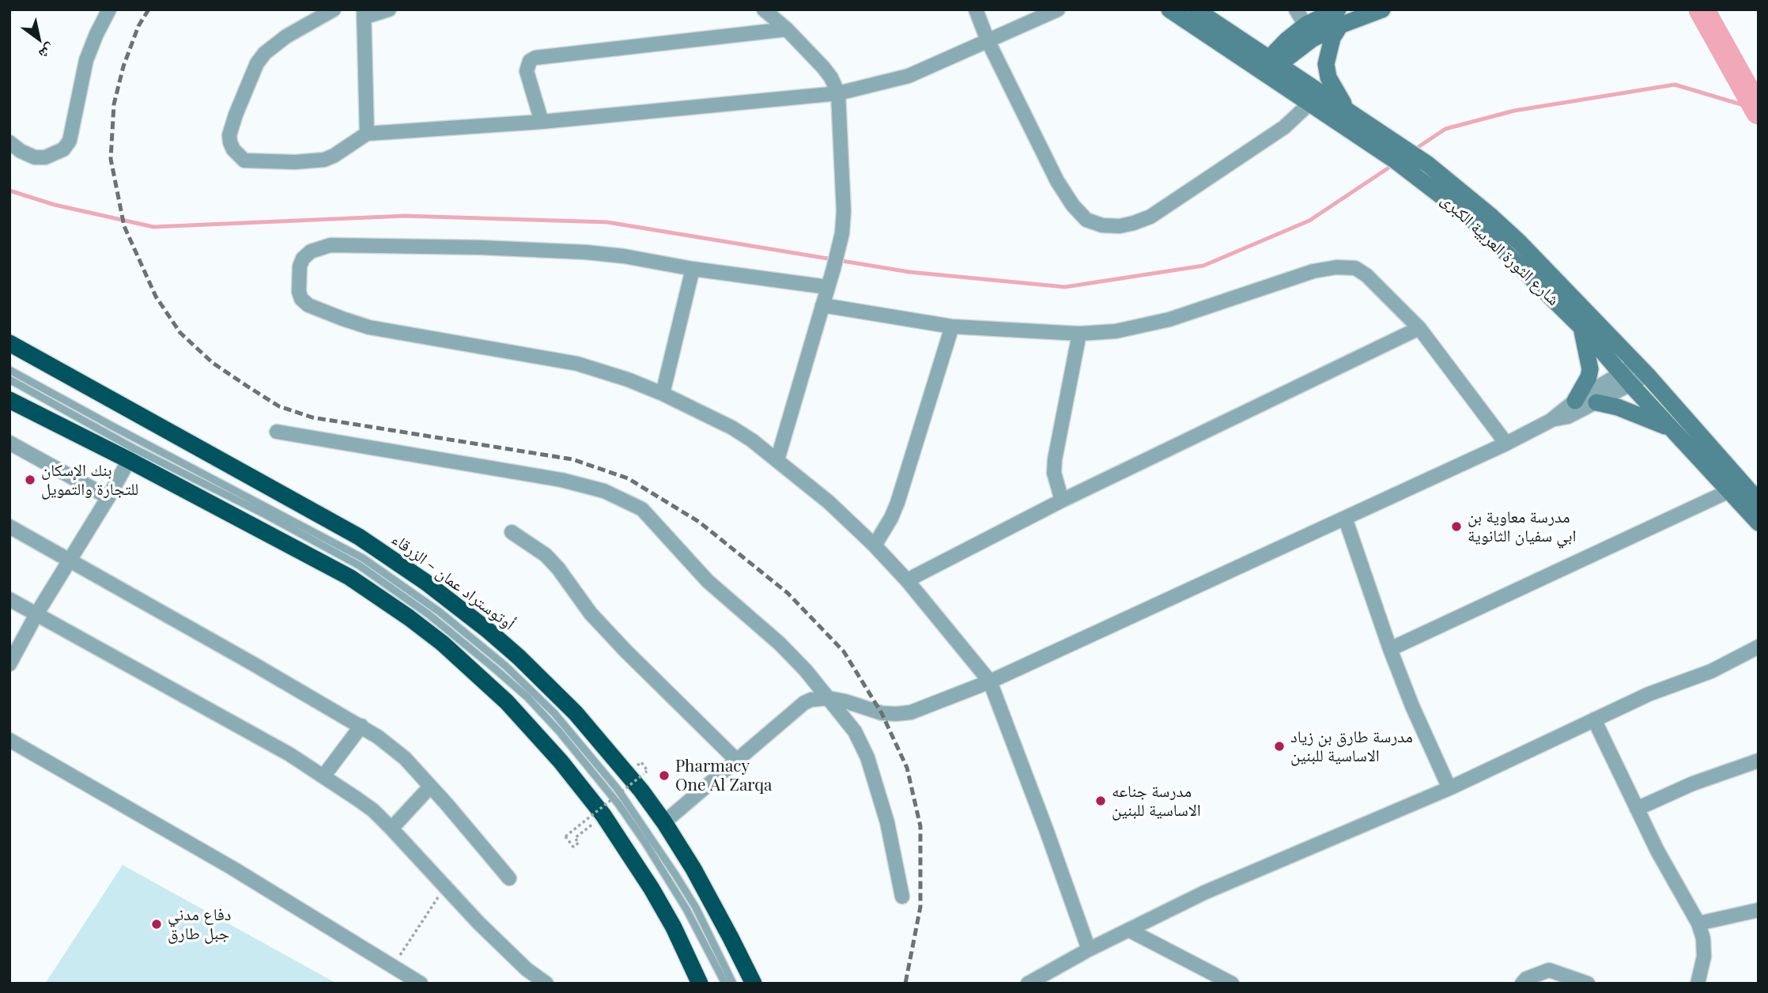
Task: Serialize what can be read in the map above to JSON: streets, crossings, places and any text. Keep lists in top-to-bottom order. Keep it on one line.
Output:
{"streets":{"highway":["أوتوستراد عمان - الزرقاء"],"main road":["شارع الثورة العربية الكبرى"]},"places":["بنك الإسكان للتجارة والتمويل","مدرسة معاوية بن ابي سفيان الثانوية","مدرسة طارق بن زياد الاساسية للبنين","Pharmacy One Al Zarqa","مدرسة جناعه الاساسية للبنين","دفاع مدني جبل طارق"],"north":"bottom right"}
